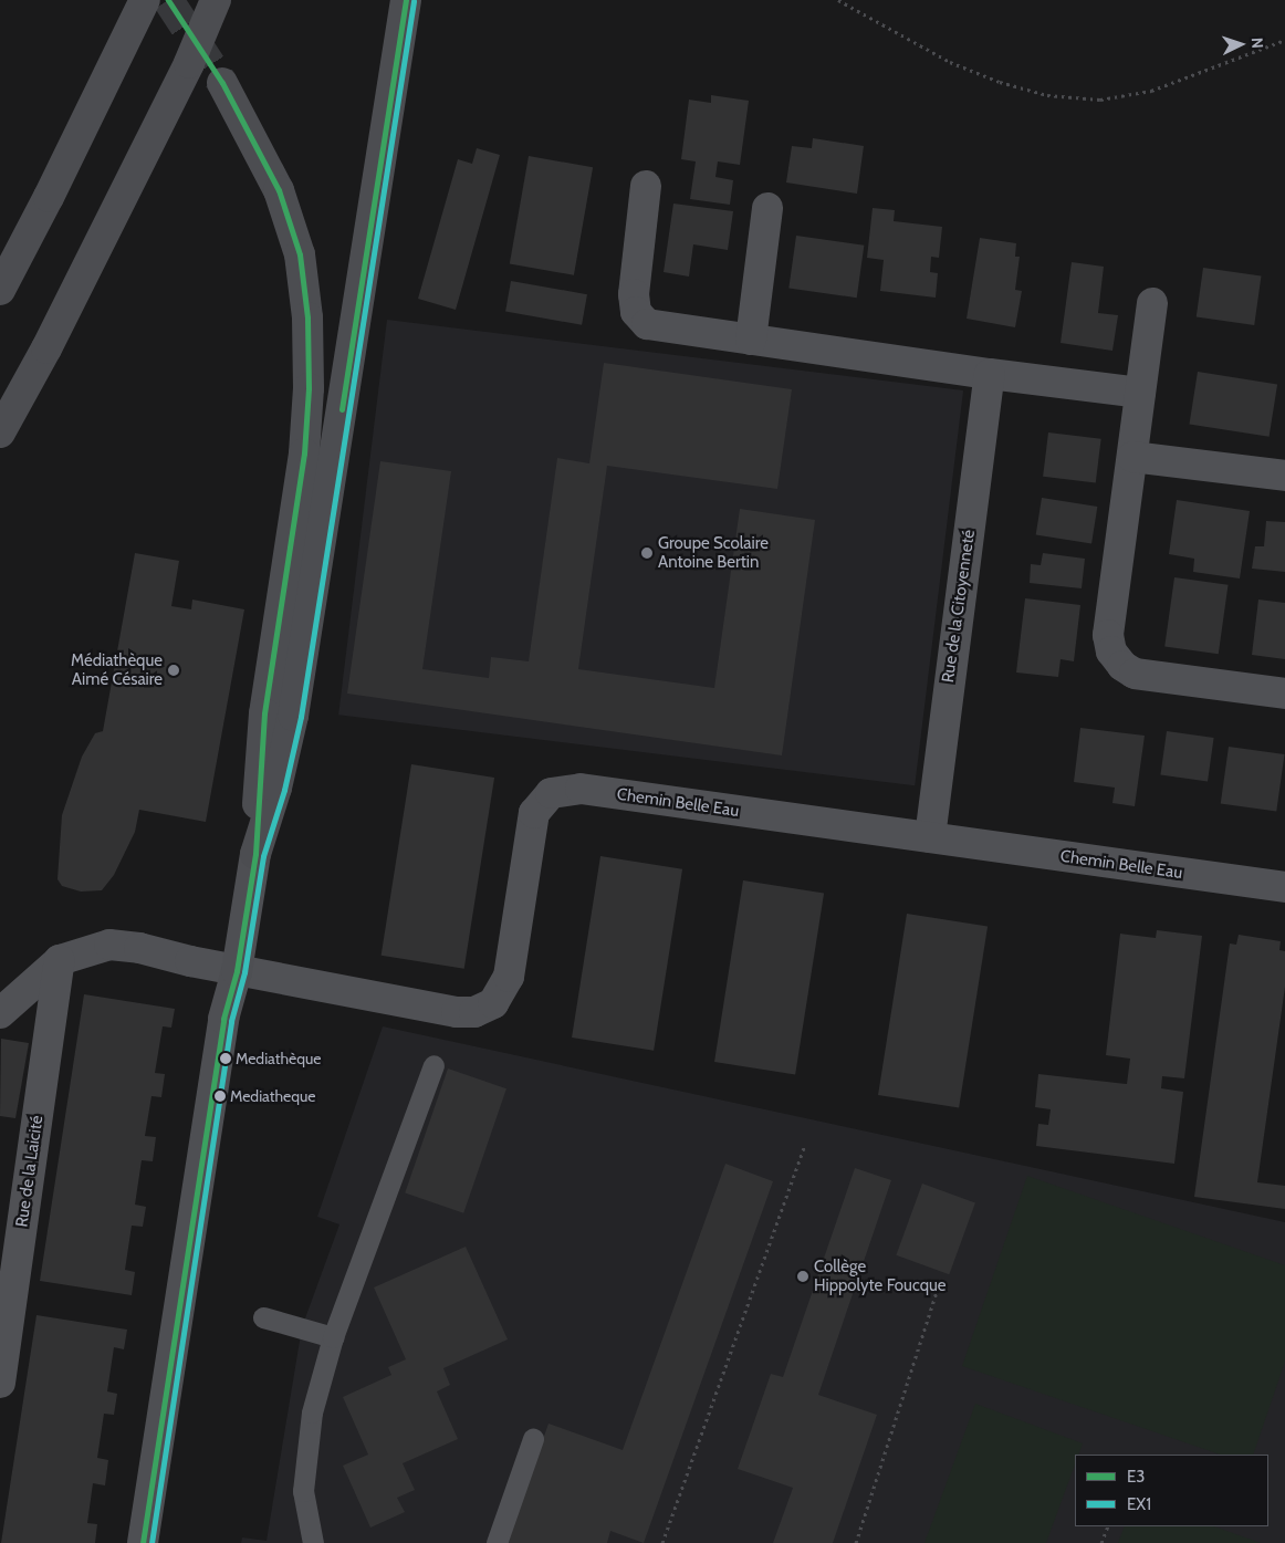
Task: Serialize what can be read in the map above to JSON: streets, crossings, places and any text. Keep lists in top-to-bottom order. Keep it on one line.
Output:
{"streets":{"street":["Rue de la Citoyenneté","Chemin Belle Eau","Rue de la Laicité"]},"crossings":[["Rue de la Citoyenneté","Chemin Belle Eau"]],"places":["Groupe Scolaire Antoine Bertin","Médiathèque Aimé Césaire","Mediathèque","Mediatheque","Collège Hippolyte Foucque"],"lines":["transit line E3","transit line EX1"],"legend":["E3","EX1"],"north":"right"}
